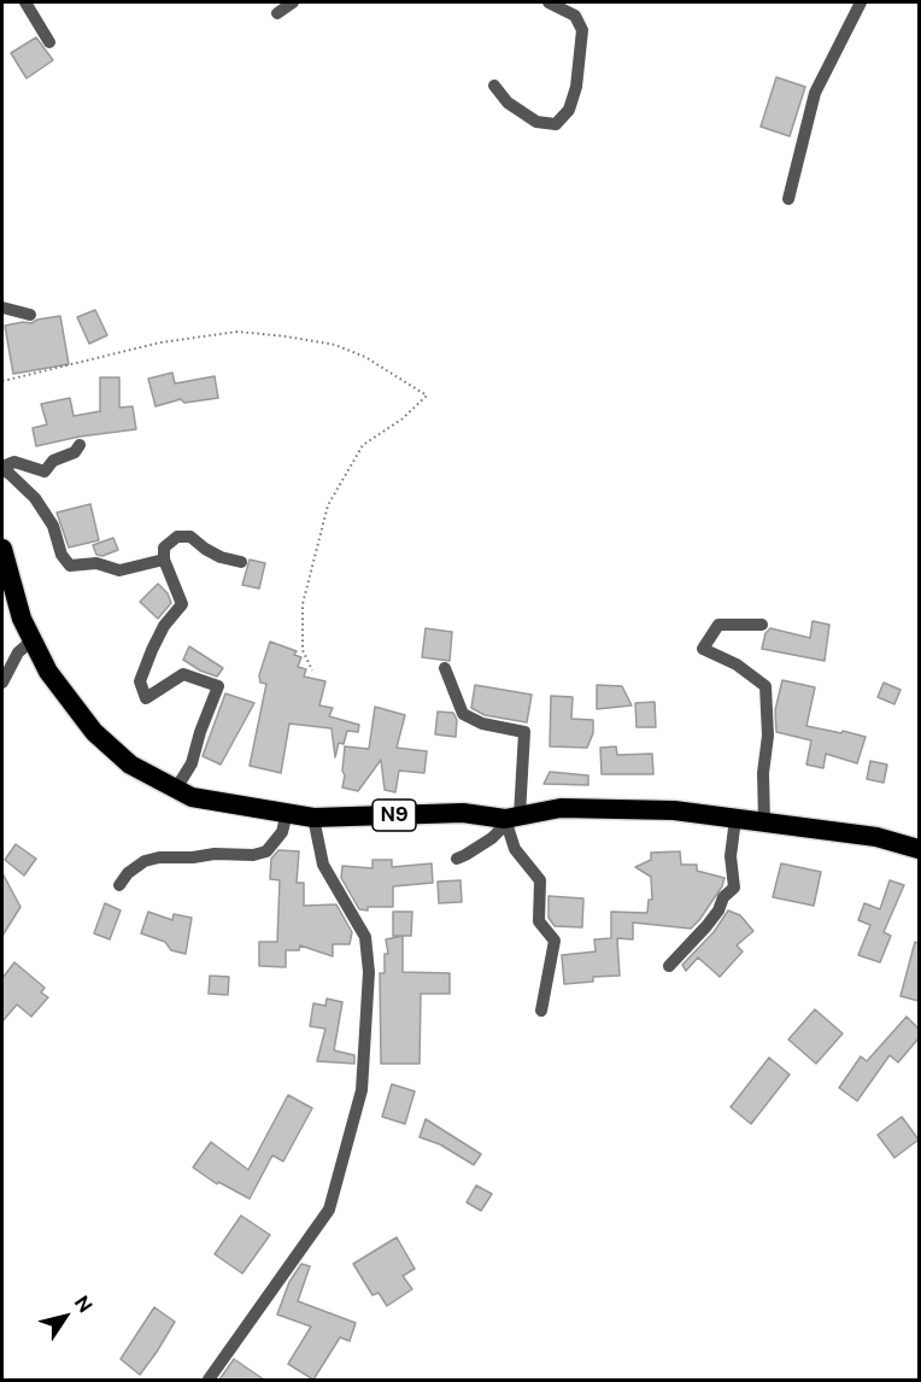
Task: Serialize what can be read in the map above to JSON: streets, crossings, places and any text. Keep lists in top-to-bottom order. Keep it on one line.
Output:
{"streets":{"highway":["N9"]},"north":"top right"}
